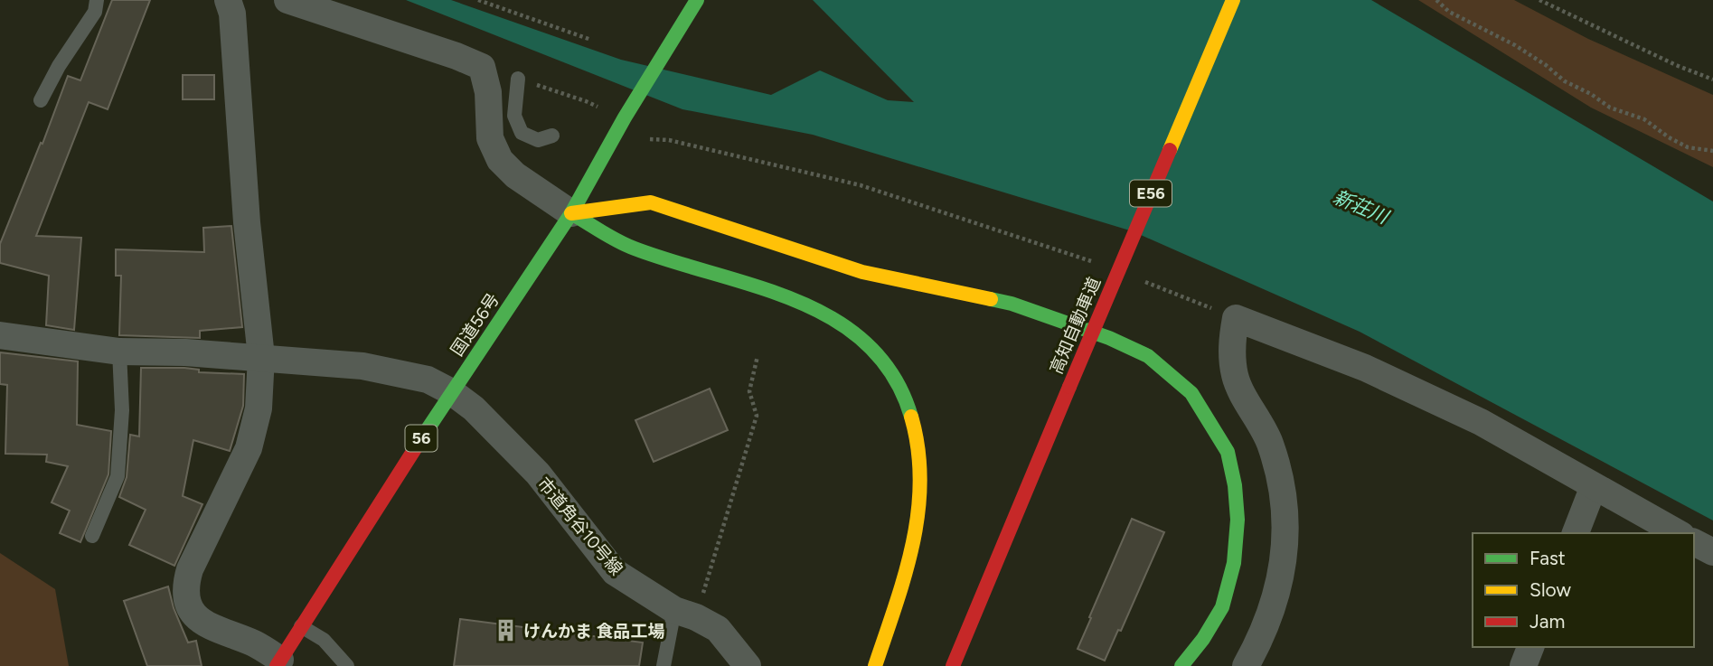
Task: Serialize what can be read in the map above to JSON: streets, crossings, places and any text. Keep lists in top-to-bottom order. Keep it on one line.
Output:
{"streets":{"highway":["E56","国道56号","高知自動車道","56"],"street":["市道角谷10号線"]},"crossings":[["国道56号","市道角谷10号線"]],"water":["新荘川"],"places":{"building":["けんかま 食品工場"]},"legend":["Fast","Slow","Jam"]}
